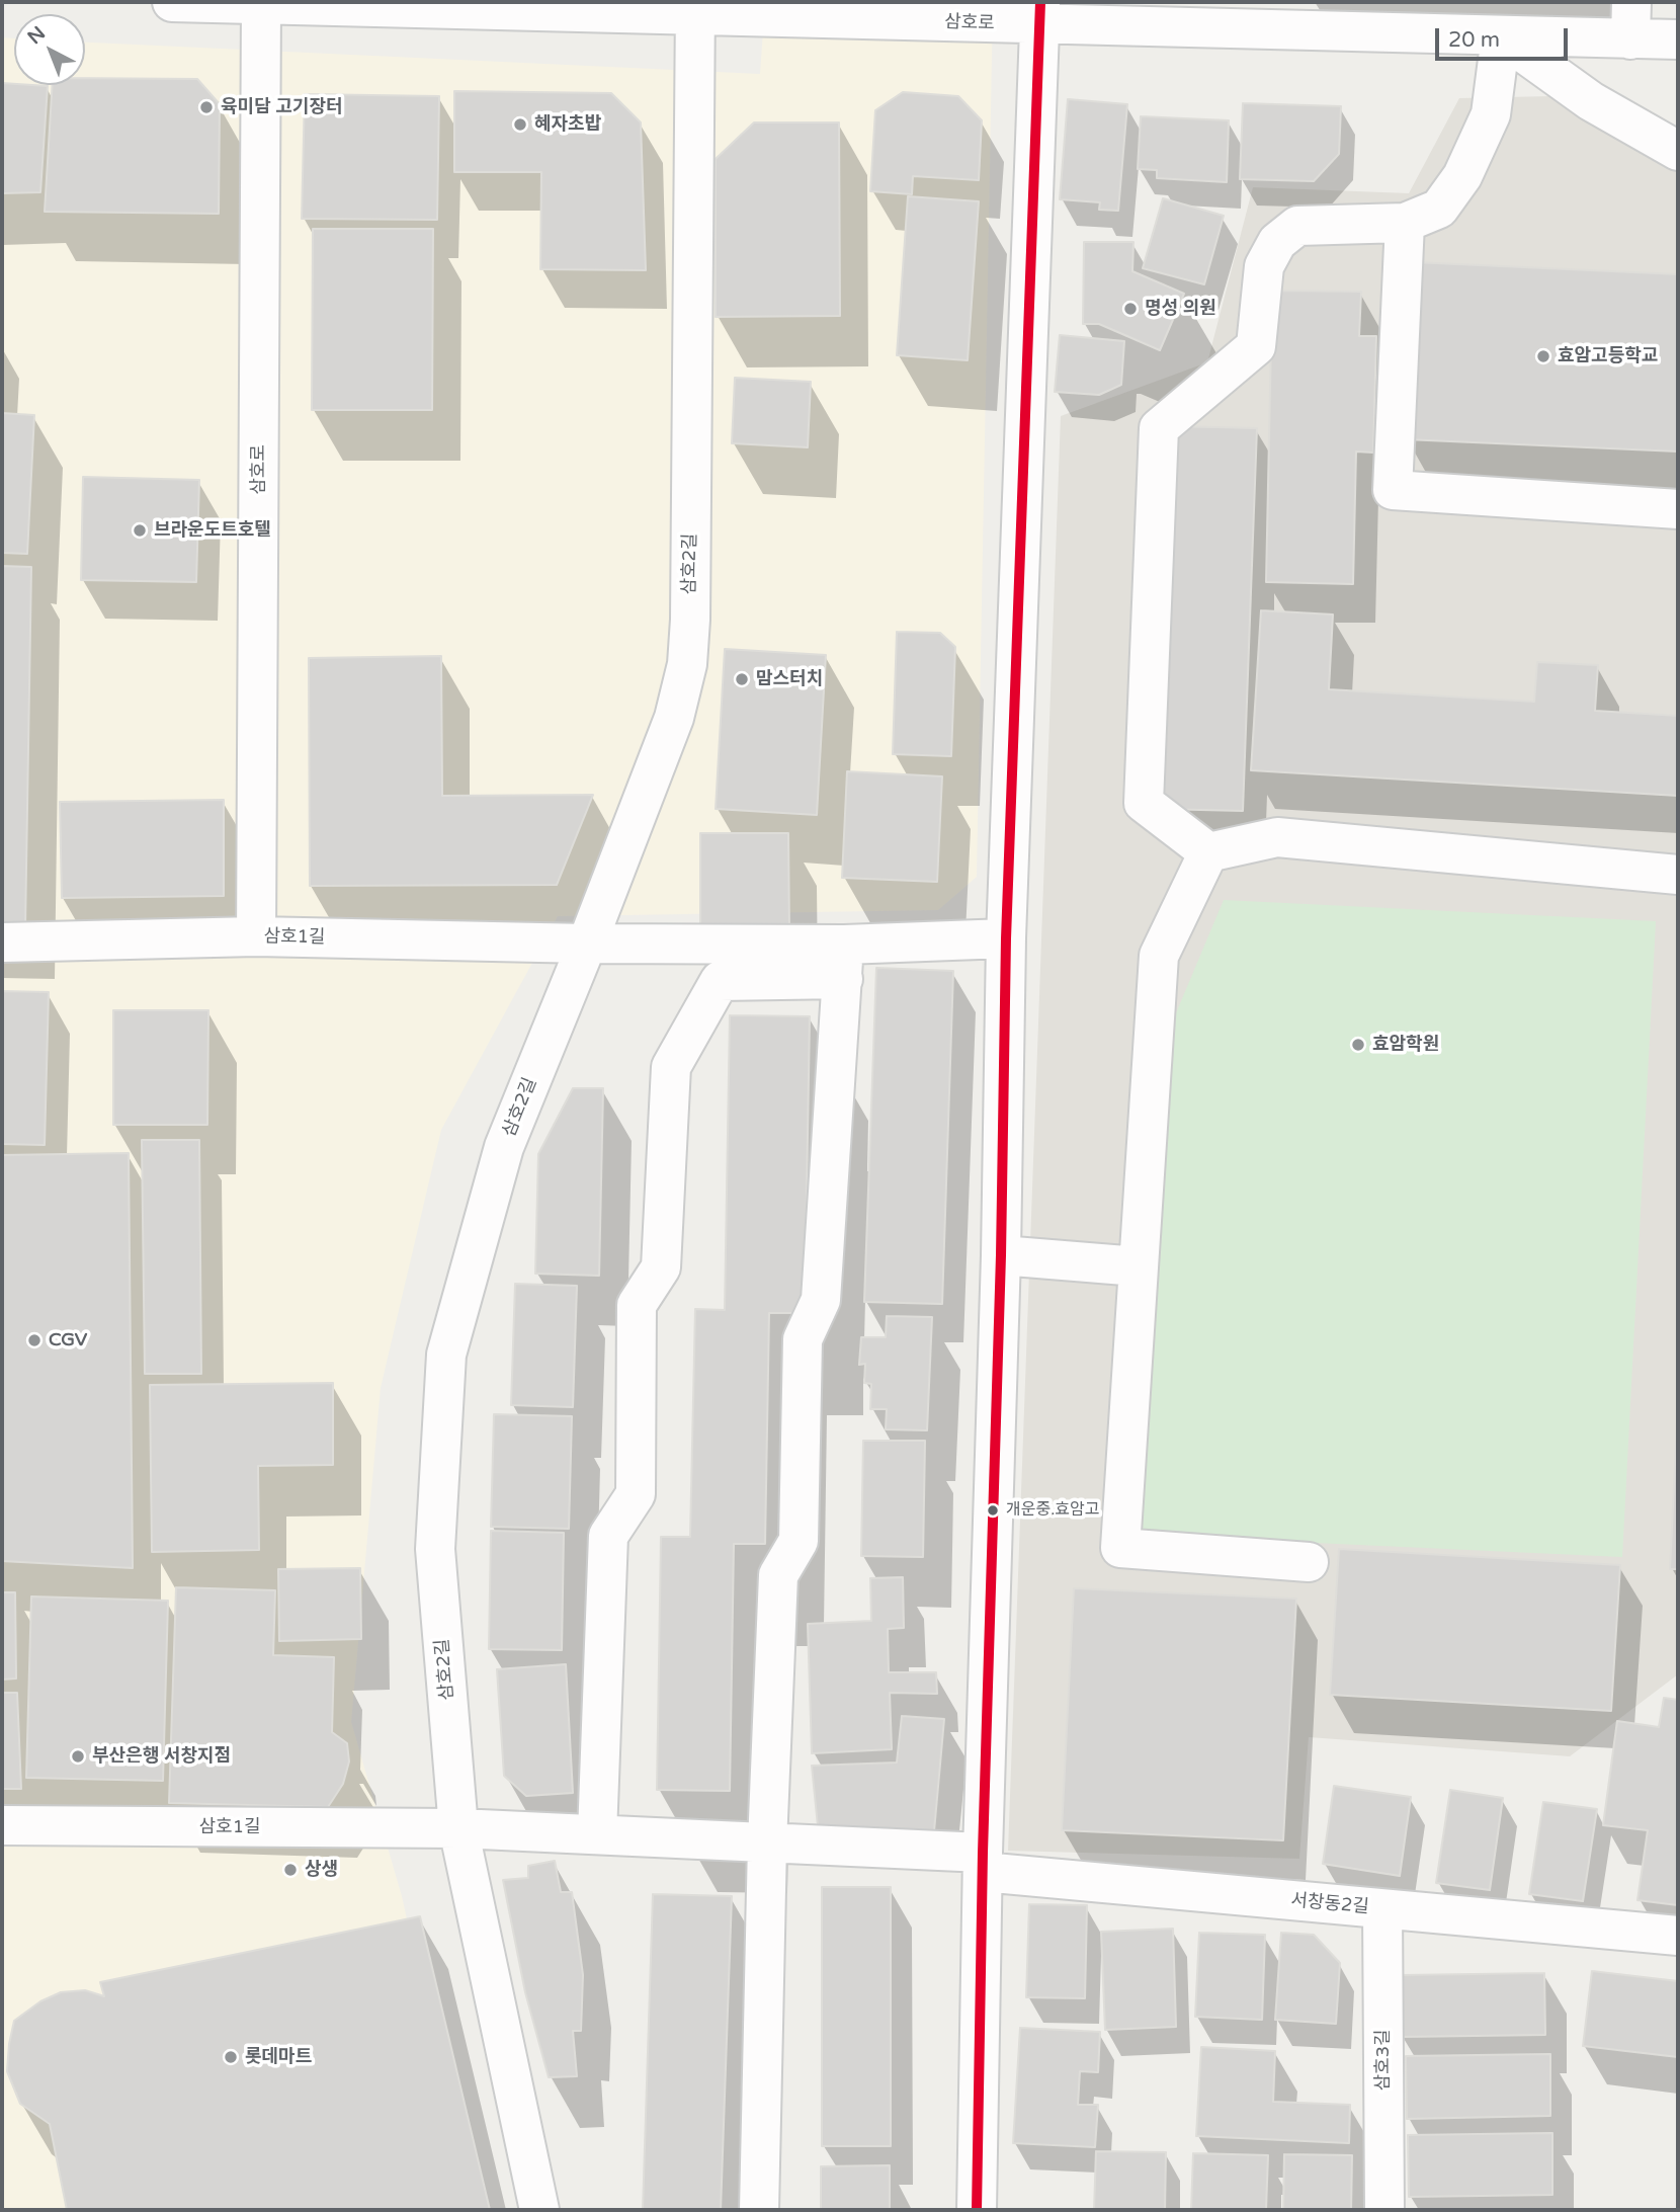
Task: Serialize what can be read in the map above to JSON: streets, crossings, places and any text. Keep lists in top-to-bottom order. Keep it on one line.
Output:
{"streets":{"street":["삼호로","삼호2길","삼호1길","서창동2길","삼호3길"]},"crossings":[["삼호로","삼호2길"],["삼호로","삼호1길"],["삼호2길","삼호1길"],["삼호1길","서창동2길"],["서창동2길","삼호3길"]],"places":["육미담 고기장터","혜자초밥","명성 의원","효암고등학교","브라운도트호텔","맘스터치","효암학원","CGV","개운중.효암고","부산은행 서창지점","상생","롯데마트"],"scale_bar":"20 m","north":"top left"}
